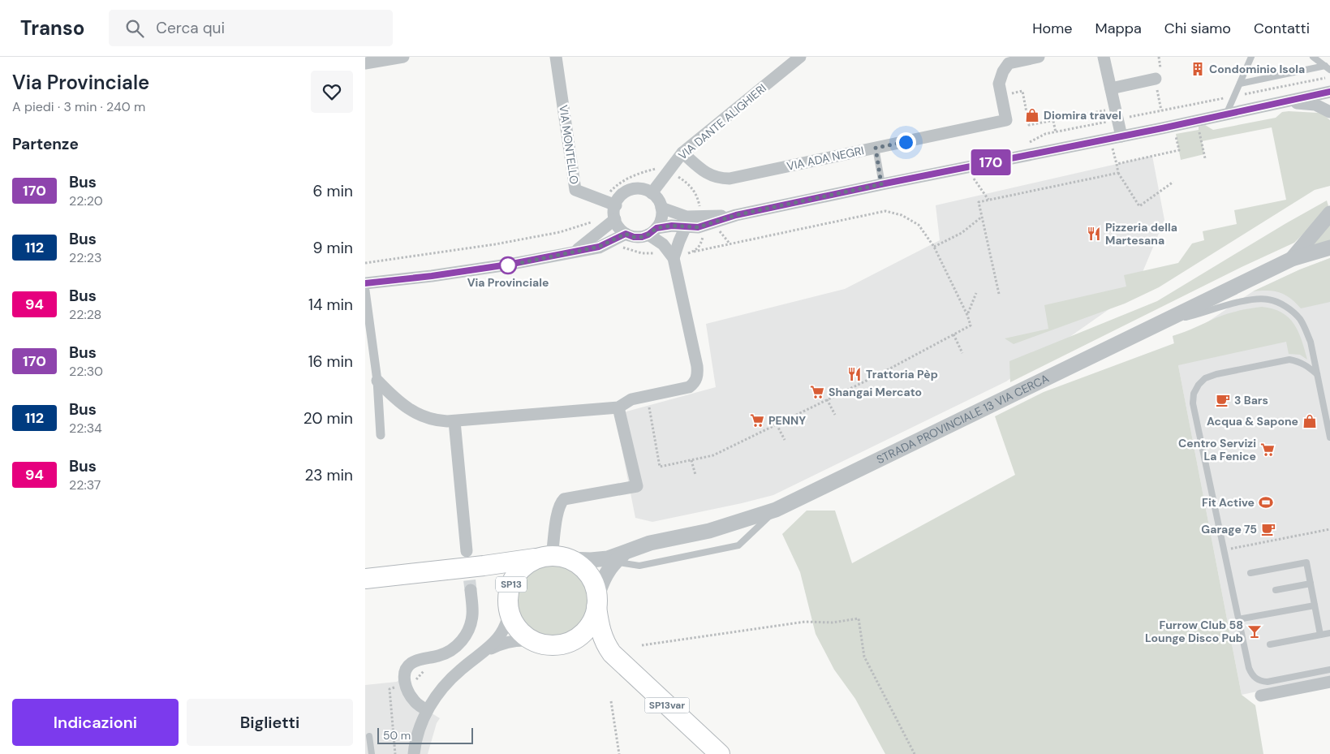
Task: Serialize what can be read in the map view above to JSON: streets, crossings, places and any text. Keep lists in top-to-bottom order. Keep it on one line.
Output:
{"streets":{"main road":["STRADA PROVINCIALE 13 VIA CERCA","SP13","SP13var"],"street":["VIA DANTE ALIGHIERI","VIA MONTELLO","VIA ADA NEGRI"]},"crossings":[["VIA DANTE ALIGHIERI","VIA MONTELLO"],["VIA DANTE ALIGHIERI","VIA ADA NEGRI"],["STRADA PROVINCIALE 13 VIA CERCA","SP13"],["STRADA PROVINCIALE 13 VIA CERCA","SP13var"],["SP13","SP13var"]],"places":{"building":["Condominio Isola"],"shop":["Diomira travel","Acqua & Sapone"],"restaurant":["Pizzeria della Martesana","Trattoria Pèp"],"other":["Via Provinciale"],"supermarket":["Shangai Mercato","PENNY","Centro Servizi La Fenice"],"cafe":["3 Bars","Garage 75"],"sports":["Fit Active"],"bar":["Furrow Club 58 Lounge Disco Pub"]},"lines":["bus line 170"],"scale_bar":"50 m","page":{"header":"Transo","search":"Cerca qui","nav":["Home","Mappa","Chi siamo","Contatti"],"heading":[["Via Provinciale","A piedi · 3 min · 240 m"],"Partenze"],"on_map":"170","list":[{"mark":"170","name":"Bus","note":"22:20","value":"6 min"},{"mark":"112","name":"Bus","note":"22:23","value":"9 min"},{"mark":"94","name":"Bus","note":"22:28","value":"14 min"},{"mark":"170","name":"Bus","note":"22:30","value":"16 min"},{"mark":"112","name":"Bus","note":"22:34","value":"20 min"},{"mark":"94","name":"Bus","note":"22:37","value":"23 min"}],"buttons":["Indicazioni","Biglietti"],"scale":"50 m"}}
